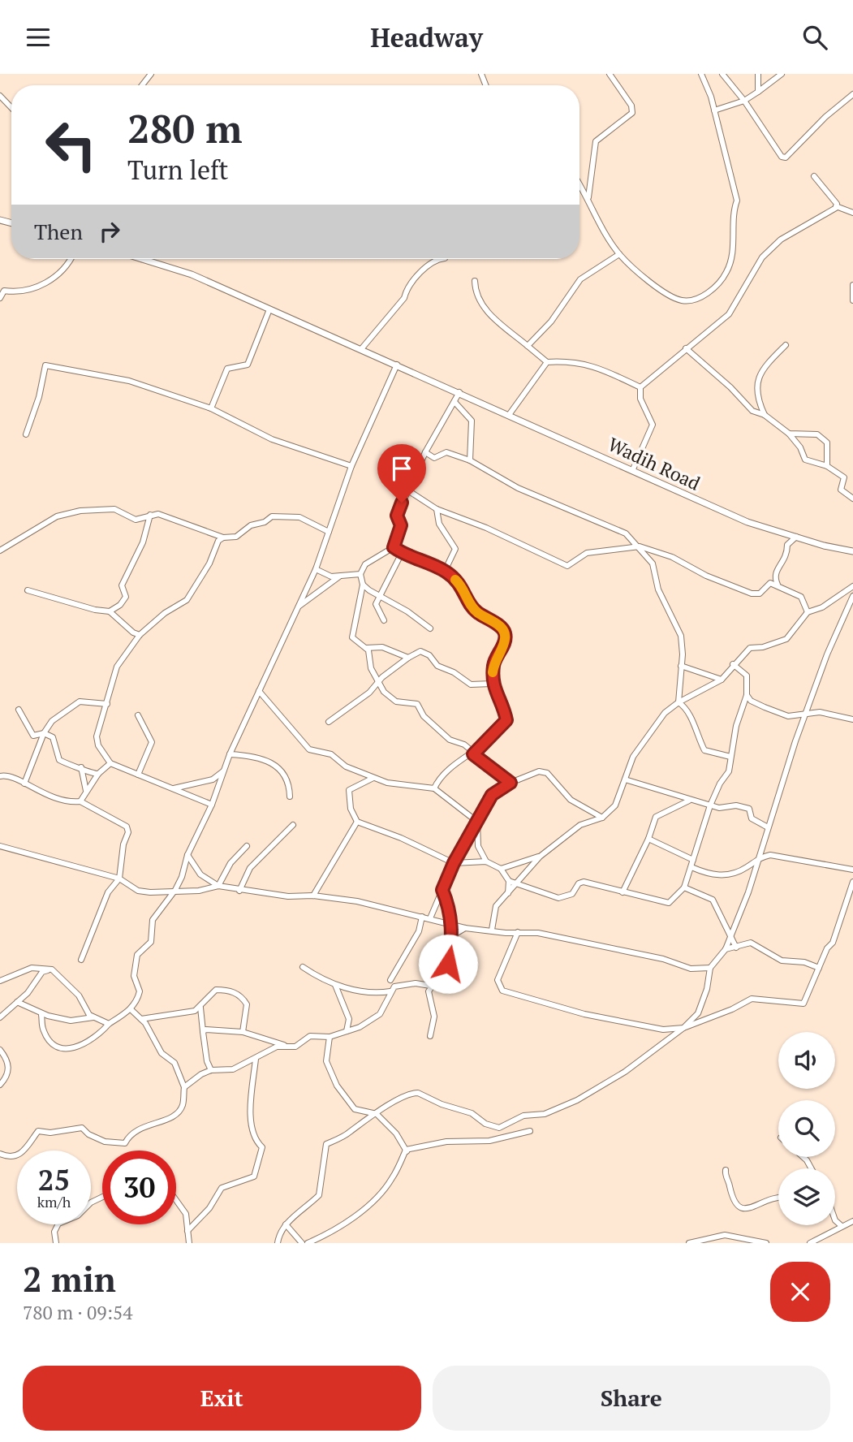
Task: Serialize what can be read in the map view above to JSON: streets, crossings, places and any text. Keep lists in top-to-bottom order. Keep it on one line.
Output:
{"streets":{"street":["Wadih Road"]},"page":{"header":"Headway","turn":["280 m","Turn left"],"then":"Then","speed":"25 km/h","limit":"30","heading":["2 min","780 m · 09:54"],"buttons":["Exit","Share"]}}
